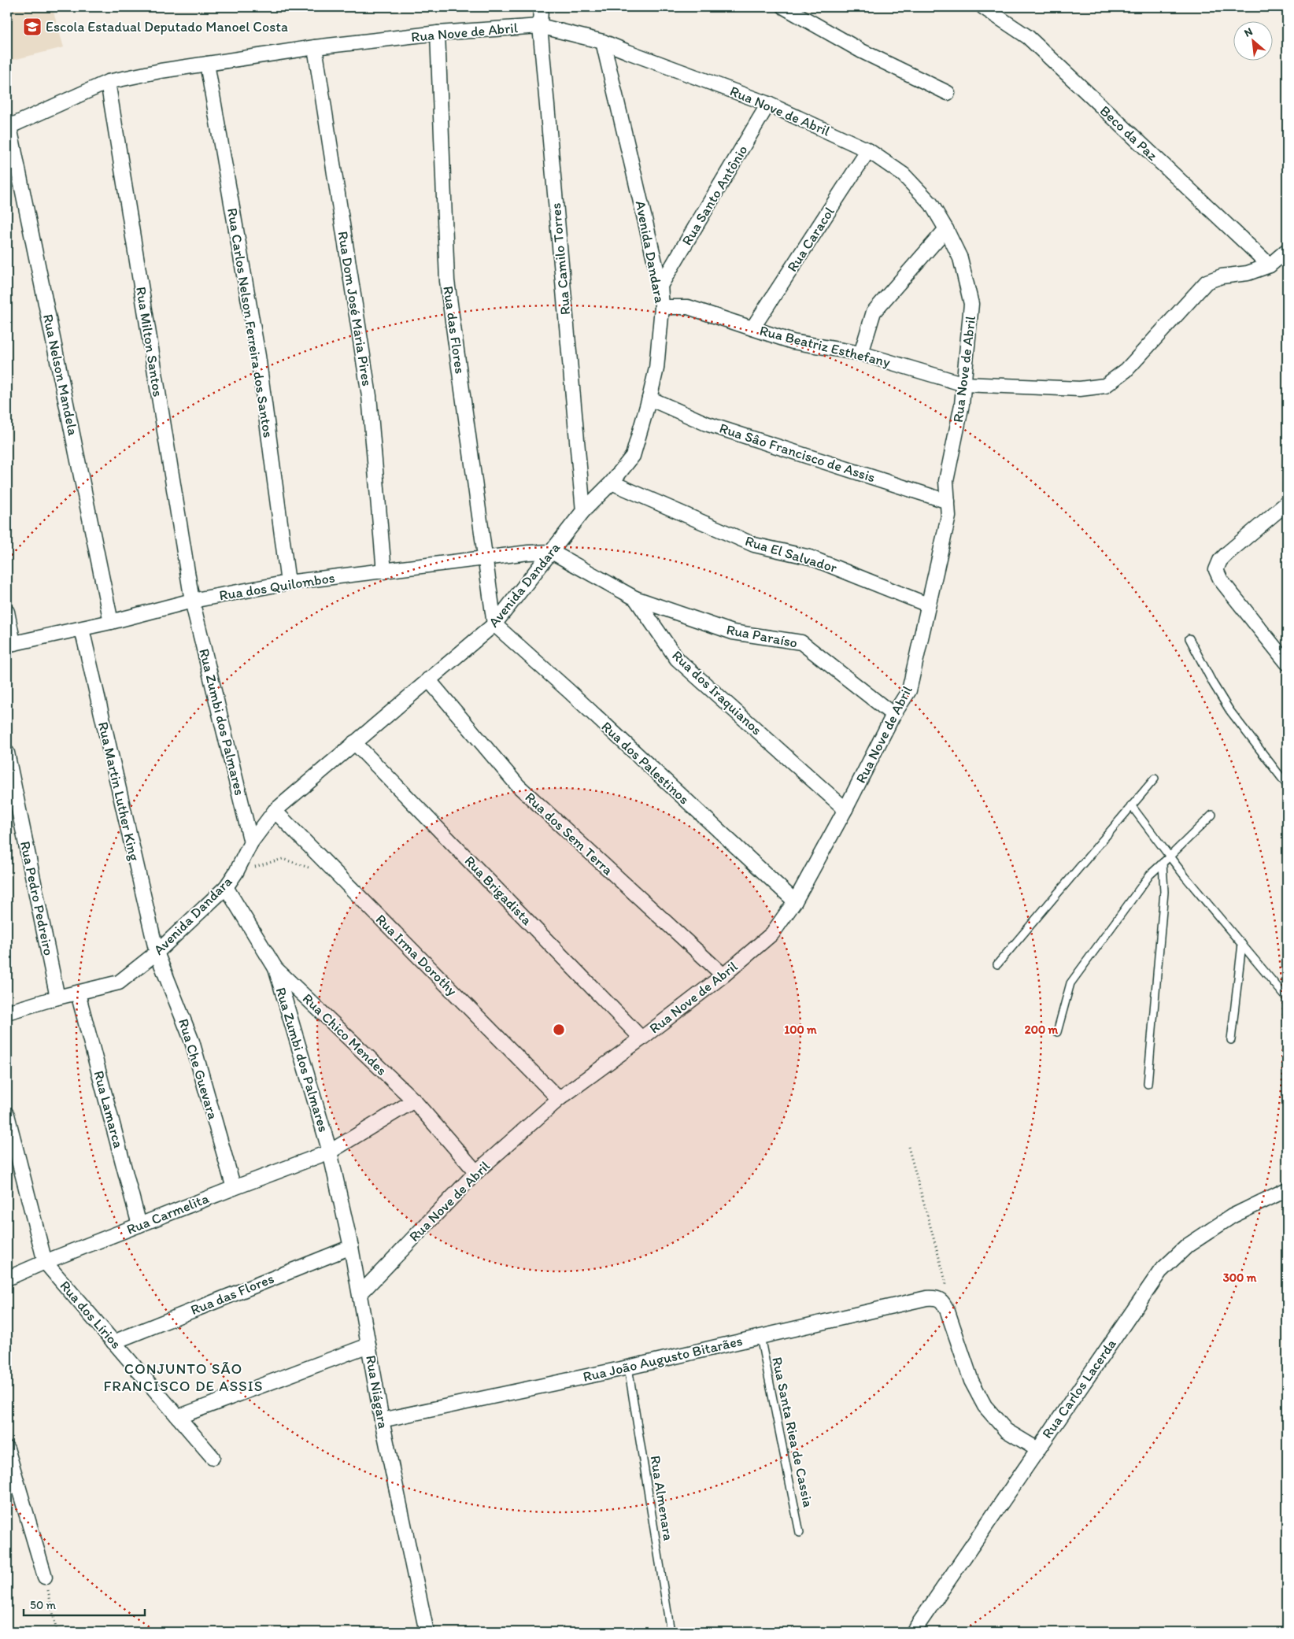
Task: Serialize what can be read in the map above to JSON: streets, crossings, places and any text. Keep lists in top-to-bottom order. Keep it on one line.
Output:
{"streets":{"street":["Rua Nove de Abril","Beco da Paz","Rua Santo Antônio","Rua Caracol","Avenida Dandara","Rua Camilo Torres","Rua Dom José Maria Pires","Rua Carlos Nelson Ferreira dos Santos","Rua das Flores","Rua Milton Santos","Rua Beatriz Esthefany","Rua Nelson Mandela","Rua Sâo Francisco de Assis","Rua El Salvador","Rua dos Quilombos","Rua Paraíso","Rua dos Iraquianos","Rua Zumbi dos Palmares","Rua dos Palestinos","Rua Martin Luther King","Rua dos Sem Terra","Rua Brigadista","Rua Pedro Pedreiro","Rua Irma Dorothy","Rua Chico Mendes","Rua Che Guevara","Rua Lamarca","Rua Carmelita","Rua dos Lírios","Rua João Augusto Bitarães","Rua Carlos Lacerda","Rua Niágara"],"lane":["Rua Santa Riea de Cassia","Rua Almenara"]},"crossings":[["Rua Nove de Abril","Rua Santo Antônio"],["Rua Nove de Abril","Rua Caracol"],["Rua Nove de Abril","Avenida Dandara"],["Rua Nove de Abril","Rua Camilo Torres"],["Rua Nove de Abril","Rua Dom José Maria Pires"],["Rua Nove de Abril","Rua Carlos Nelson Ferreira dos Santos"],["Rua Nove de Abril","Rua das Flores"],["Rua Nove de Abril","Rua Milton Santos"],["Rua Nove de Abril","Rua Beatriz Esthefany"],["Rua Nove de Abril","Rua Nelson Mandela"],["Rua Nove de Abril","Rua Sâo Francisco de Assis"],["Rua Nove de Abril","Rua El Salvador"],["Rua Nove de Abril","Rua Paraíso"],["Rua Nove de Abril","Rua dos Iraquianos"],["Rua Nove de Abril","Rua dos Palestinos"],["Rua Nove de Abril","Rua dos Sem Terra"],["Rua Nove de Abril","Rua Brigadista"],["Rua Nove de Abril","Rua Irma Dorothy"],["Rua Nove de Abril","Rua Chico Mendes"],["Rua Nove de Abril","Rua Niágara"],["Beco da Paz","Rua Beatriz Esthefany"],["Rua Santo Antônio","Avenida Dandara"],["Rua Caracol","Rua Beatriz Esthefany"],["Avenida Dandara","Rua Camilo Torres"],["Avenida Dandara","Rua das Flores"],["Avenida Dandara","Rua Beatriz Esthefany"],["Avenida Dandara","Rua Sâo Francisco de Assis"],["Avenida Dandara","Rua El Salvador"],["Avenida Dandara","Rua dos Quilombos"],["Avenida Dandara","Rua dos Iraquianos"],["Avenida Dandara","Rua Zumbi dos Palmares"],["Avenida Dandara","Rua dos Palestinos"],["Avenida Dandara","Rua Martin Luther King"],["Avenida Dandara","Rua dos Sem Terra"],["Avenida Dandara","Rua Brigadista"],["Avenida Dandara","Rua Pedro Pedreiro"],["Avenida Dandara","Rua Irma Dorothy"],["Avenida Dandara","Rua Chico Mendes"],["Avenida Dandara","Rua Che Guevara"],["Avenida Dandara","Rua Lamarca"],["Rua Dom José Maria Pires","Rua dos Quilombos"],["Rua Carlos Nelson Ferreira dos Santos","Rua dos Quilombos"],["Rua das Flores","Rua dos Quilombos"],["Rua das Flores","Rua dos Palestinos"],["Rua das Flores","Rua dos Lírios"],["Rua das Flores","Rua Niágara"],["Rua Milton Santos","Rua dos Quilombos"],["Rua Milton Santos","Rua Zumbi dos Palmares"],["Rua Nelson Mandela","Rua dos Quilombos"],["Rua dos Quilombos","Rua dos Iraquianos"],["Rua dos Quilombos","Rua Zumbi dos Palmares"],["Rua dos Quilombos","Rua Martin Luther King"],["Rua Paraíso","Rua dos Iraquianos"],["Rua Zumbi dos Palmares","Rua Chico Mendes"],["Rua Zumbi dos Palmares","Rua Carmelita"],["Rua Zumbi dos Palmares","Rua Niágara"],["Rua Martin Luther King","Rua Che Guevara"],["Rua Chico Mendes","Rua Carmelita"],["Rua Che Guevara","Rua Carmelita"],["Rua Lamarca","Rua Carmelita"],["Rua Carmelita","Rua dos Lírios"],["Rua Carmelita","Rua Niágara"],["Rua João Augusto Bitarães","Rua Niágara"],["Rua João Augusto Bitarães","Rua Santa Riea de Cassia"],["Rua João Augusto Bitarães","Rua Almenara"]],"districts":["CONJUNTO SÃO FRANCISCO DE ASSIS"],"places":{"school or university":["Escola Estadual Deputado Manoel Costa"]},"scale_bar":"50 m","north":"top left","rings":["100 m","200 m","300 m"]}
